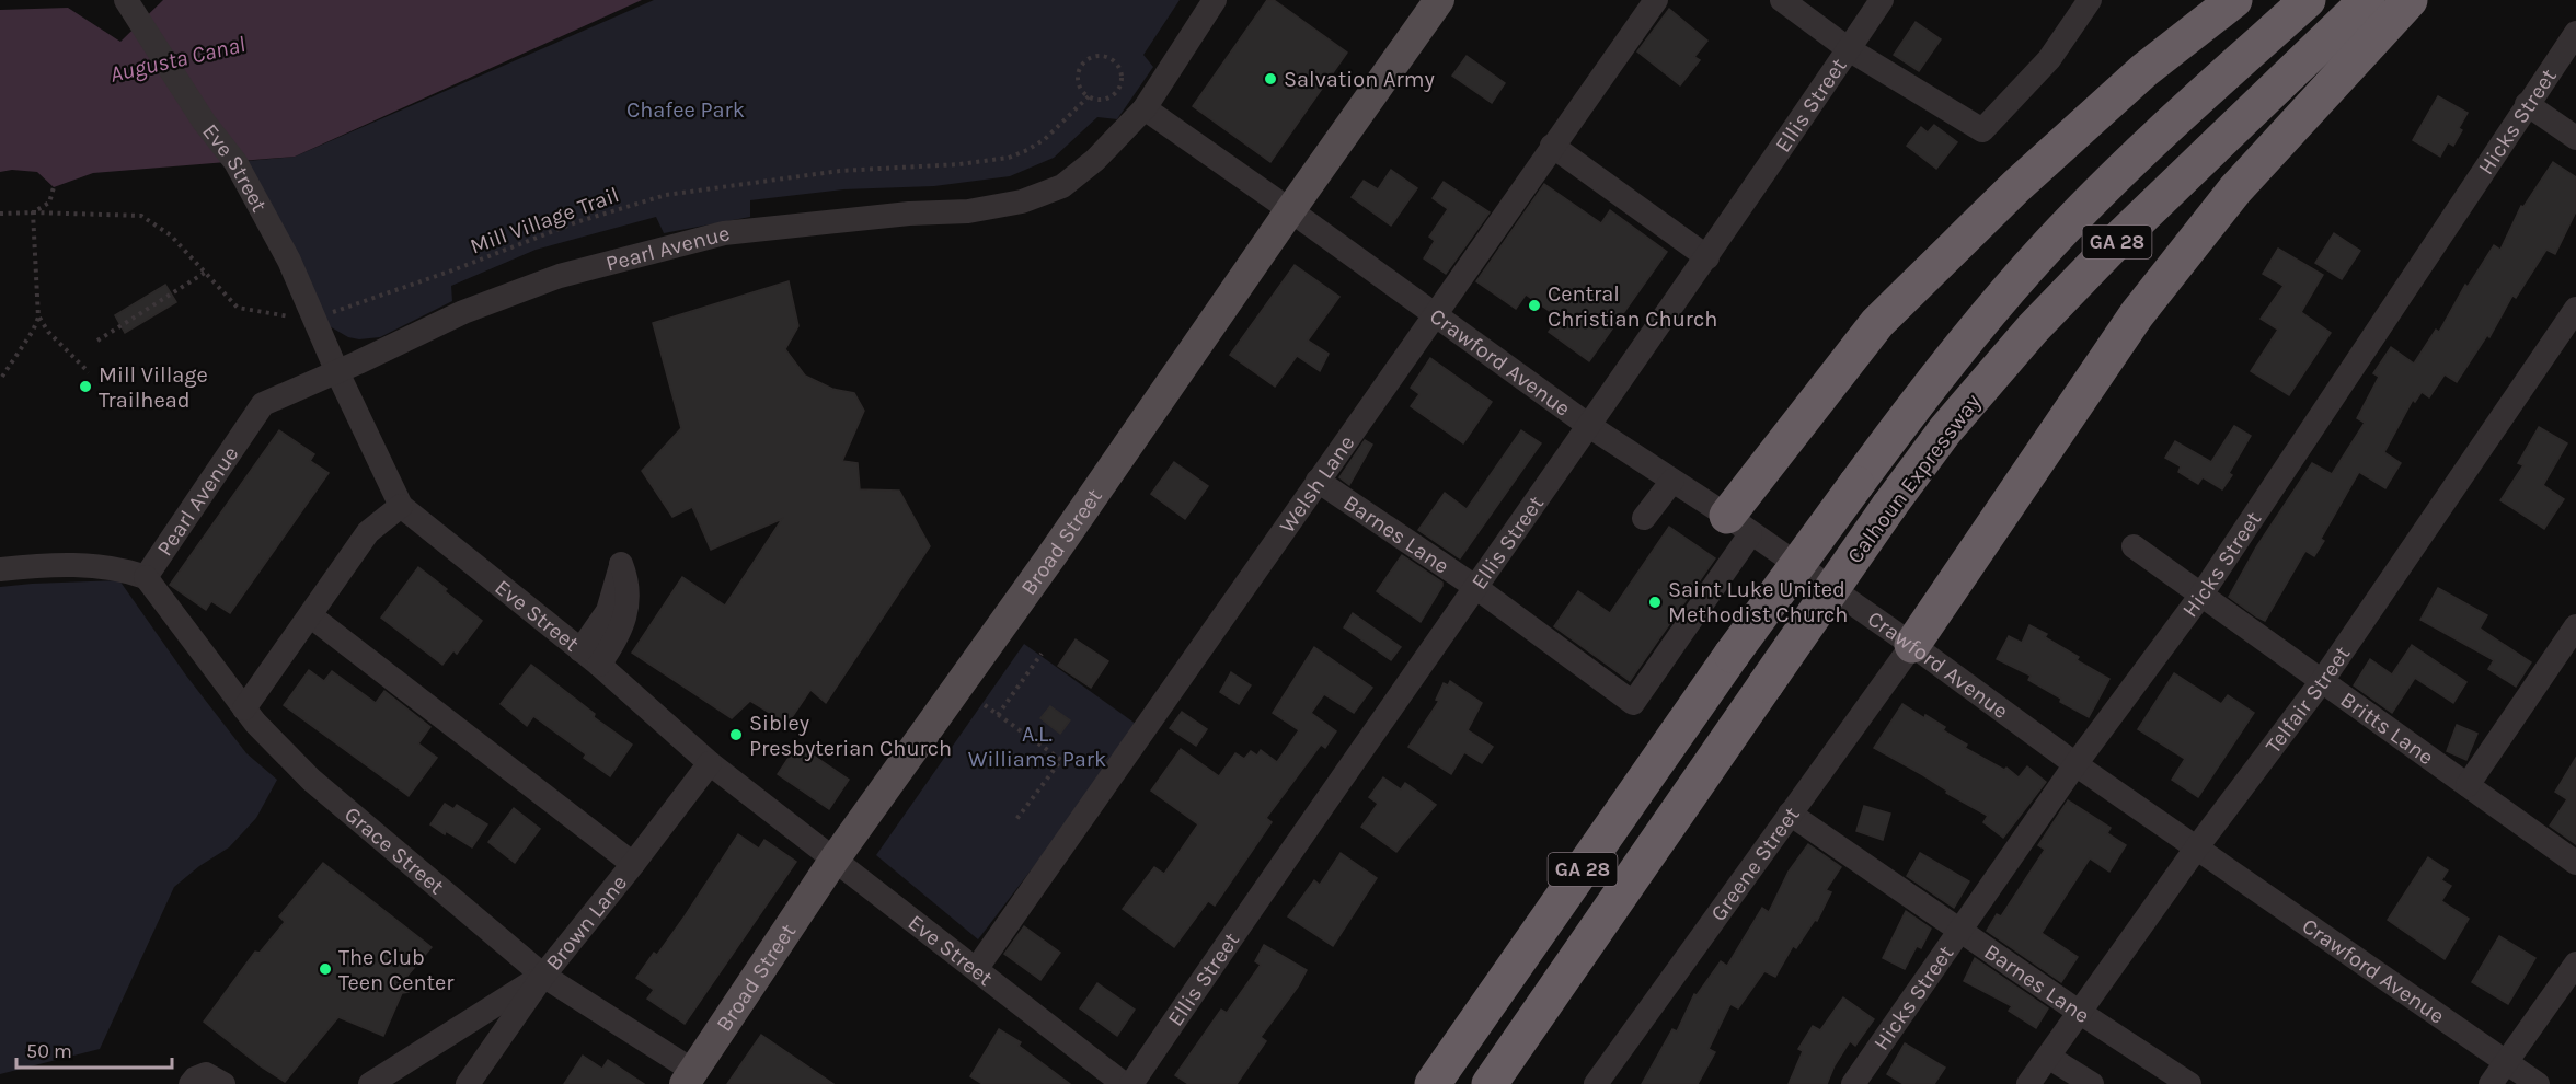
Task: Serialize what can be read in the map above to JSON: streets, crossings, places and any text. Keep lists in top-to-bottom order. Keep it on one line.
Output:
{"streets":{"highway":["GA 28","Calhoun Expressway"],"main road":["Broad Street"],"street":["Ellis Street","Hicks Street","Eve Street","Pearl Avenue","Crawford Avenue","Welsh Lane","Barnes Lane","Telfair Street","Britts Lane","Grace Street","Greene Street","Brown Lane"],"path":["Mill Village Trail"]},"crossings":[["Ellis Street","Crawford Avenue"],["Ellis Street","Barnes Lane"],["Hicks Street","Crawford Avenue"],["Hicks Street","Barnes Lane"],["Hicks Street","Britts Lane"],["Eve Street","Mill Village Trail"],["Eve Street","Pearl Avenue"],["Eve Street","Welsh Lane"],["Eve Street","Broad Street"],["Eve Street","Brown Lane"],["Pearl Avenue","Crawford Avenue"],["Pearl Avenue","Grace Street"],["Crawford Avenue","Welsh Lane"],["Crawford Avenue","Barnes Lane"],["Crawford Avenue","Broad Street"],["Crawford Avenue","Telfair Street"],["Crawford Avenue","Greene Street"],["Welsh Lane","Barnes Lane"],["Barnes Lane","Telfair Street"],["Barnes Lane","Greene Street"],["Broad Street","Grace Street"],["Telfair Street","Britts Lane"],["Grace Street","Brown Lane"]],"water":["Augusta Canal"],"parks":["Chafee Park","A.L. Williams Park"],"places":["Salvation Army","Central Christian Church","Mill Village Trailhead","Saint Luke United Methodist Church","Sibley Presbyterian Church","The Club Teen Center"],"scale_bar":"50 m"}
